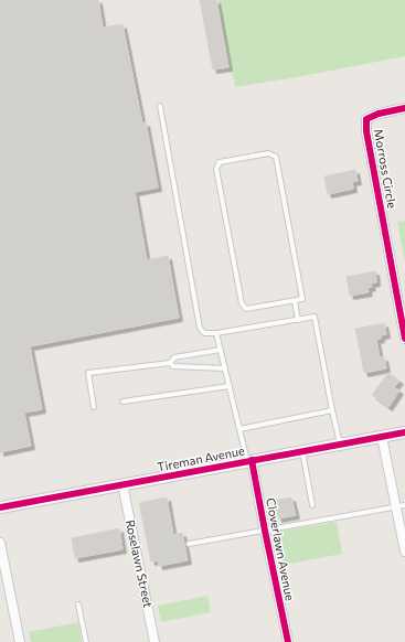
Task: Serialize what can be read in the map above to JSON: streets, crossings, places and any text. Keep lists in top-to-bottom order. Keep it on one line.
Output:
{"streets":{"street":["Morross Circle","Tireman Avenue","Cloverlawn Avenue","Roselawn Street"]},"crossings":[["Tireman Avenue","Cloverlawn Avenue"],["Tireman Avenue","Roselawn Street"]]}
